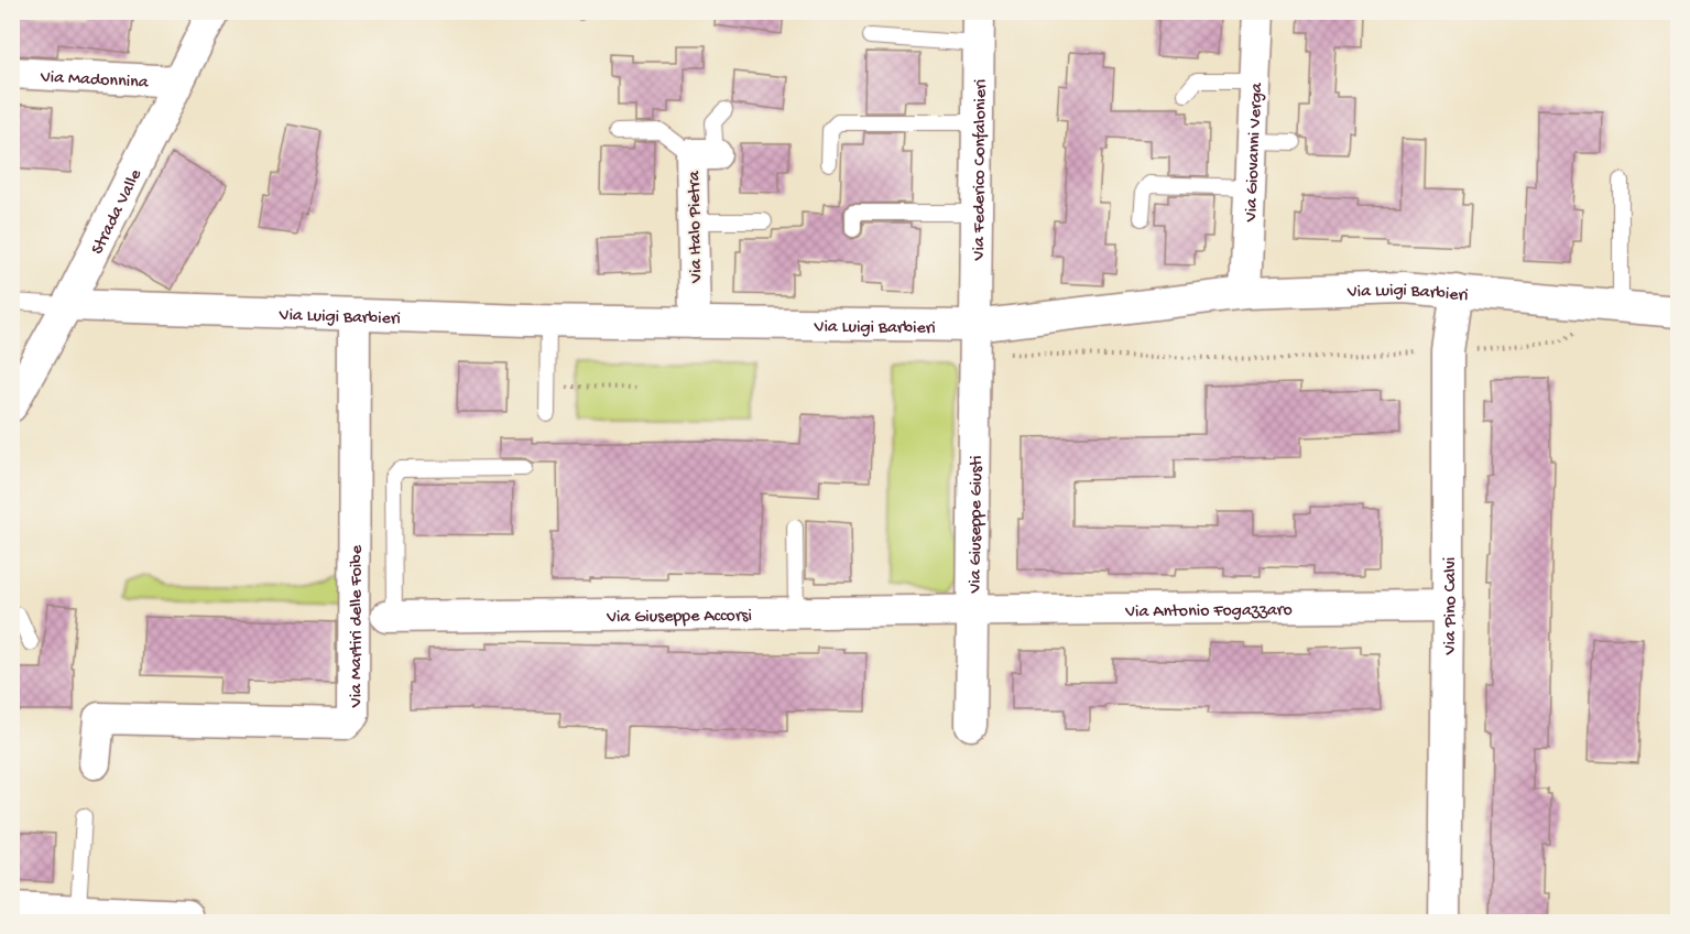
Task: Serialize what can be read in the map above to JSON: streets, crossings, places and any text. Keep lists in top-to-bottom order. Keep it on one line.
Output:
{"streets":{"street":["Via Madonnina","Via Giovanni Verga","Via Federico Confalonieri","Strada Valle","Via Italo Pietra","Via Luigi Barbieri","Via Giuseppe Giusti","Via Pino Calvi","Via Antonio Fogazzaro","Via Giuseppe Accorsi","Via Martiri delle Foibe"]},"crossings":[["Via Madonnina","Strada Valle"],["Via Giovanni Verga","Via Luigi Barbieri"],["Via Federico Confalonieri","Via Luigi Barbieri"],["Via Federico Confalonieri","Via Giuseppe Giusti"],["Strada Valle","Via Luigi Barbieri"],["Via Italo Pietra","Via Luigi Barbieri"],["Via Luigi Barbieri","Via Giuseppe Giusti"],["Via Luigi Barbieri","Via Pino Calvi"],["Via Luigi Barbieri","Via Martiri delle Foibe"],["Via Giuseppe Giusti","Via Antonio Fogazzaro"],["Via Giuseppe Giusti","Via Giuseppe Accorsi"],["Via Pino Calvi","Via Antonio Fogazzaro"],["Via Antonio Fogazzaro","Via Giuseppe Accorsi"]]}
